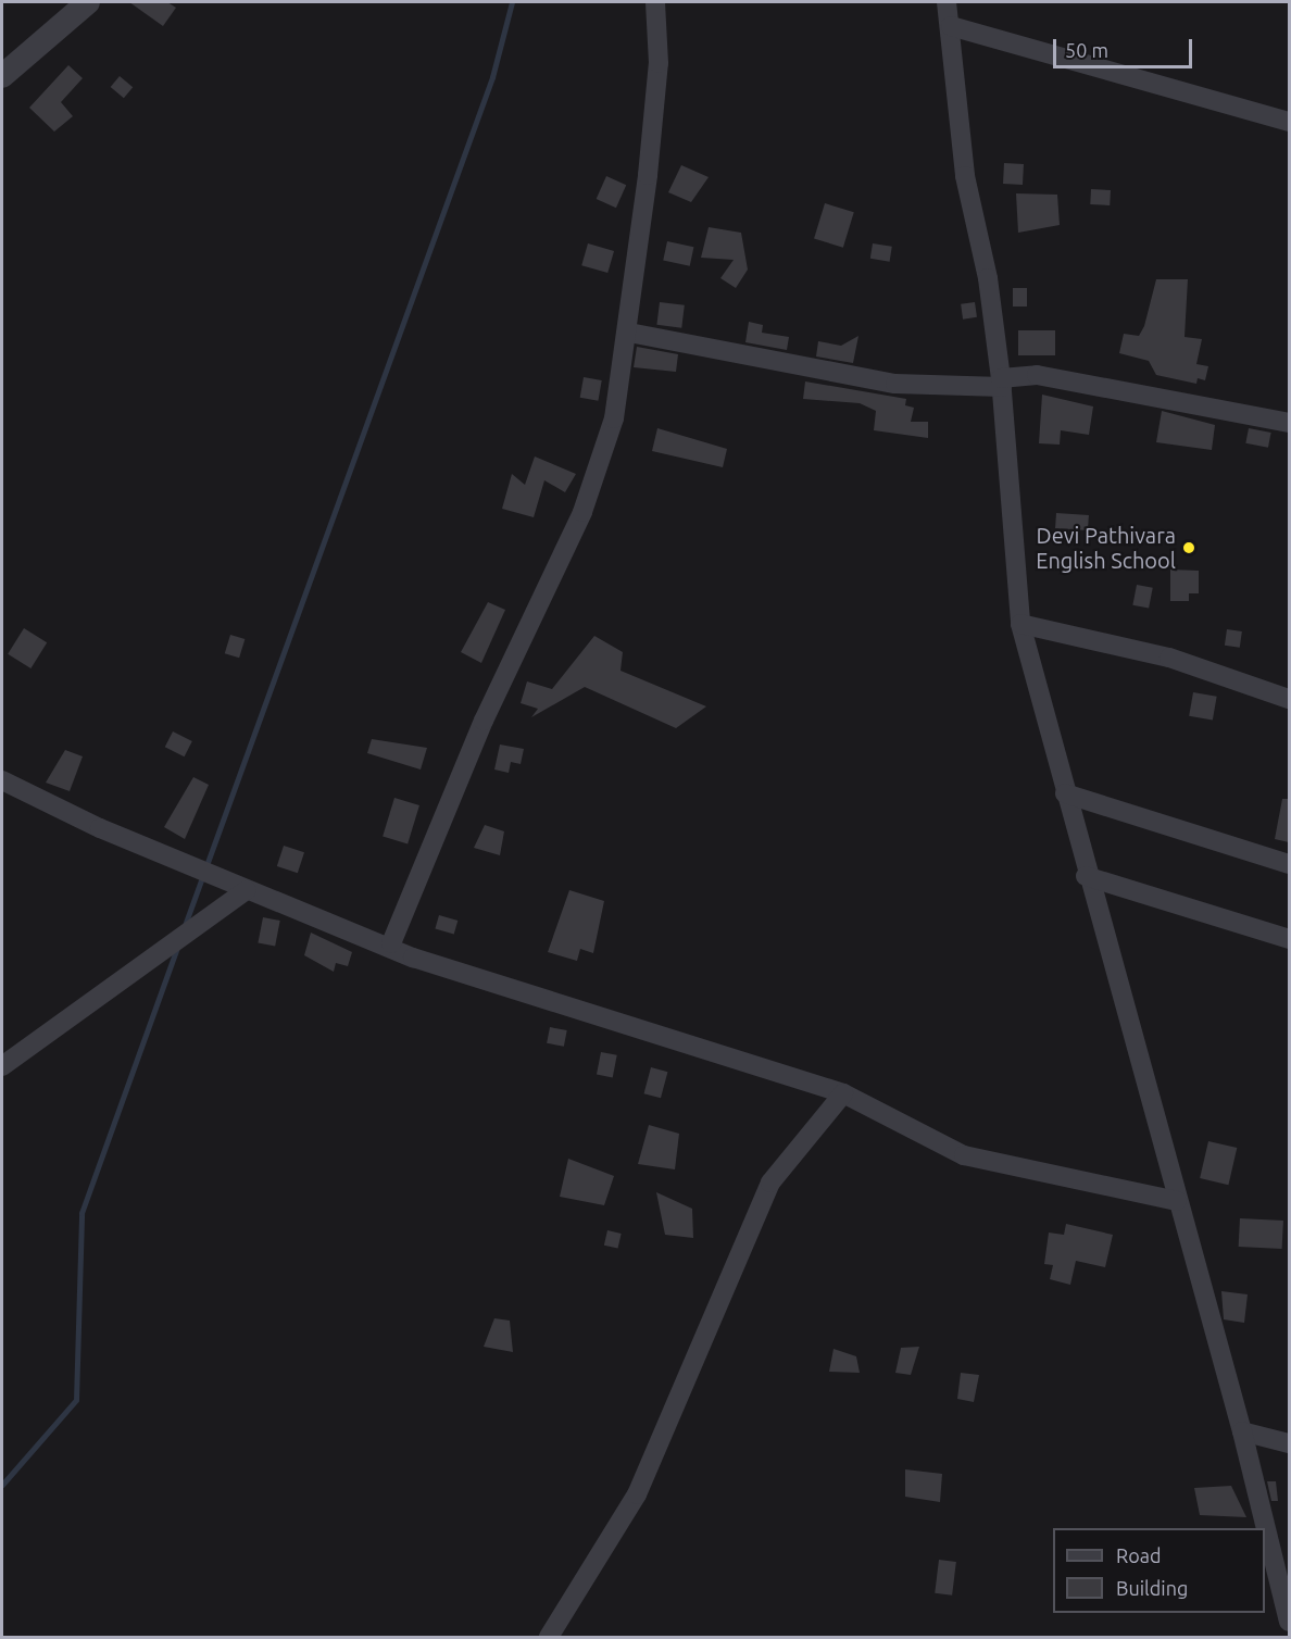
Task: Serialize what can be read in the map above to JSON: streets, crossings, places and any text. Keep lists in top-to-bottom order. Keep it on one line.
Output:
{"places":["Devi Pathivara English School"],"legend":["Road","Building"],"scale_bar":"50 m"}
